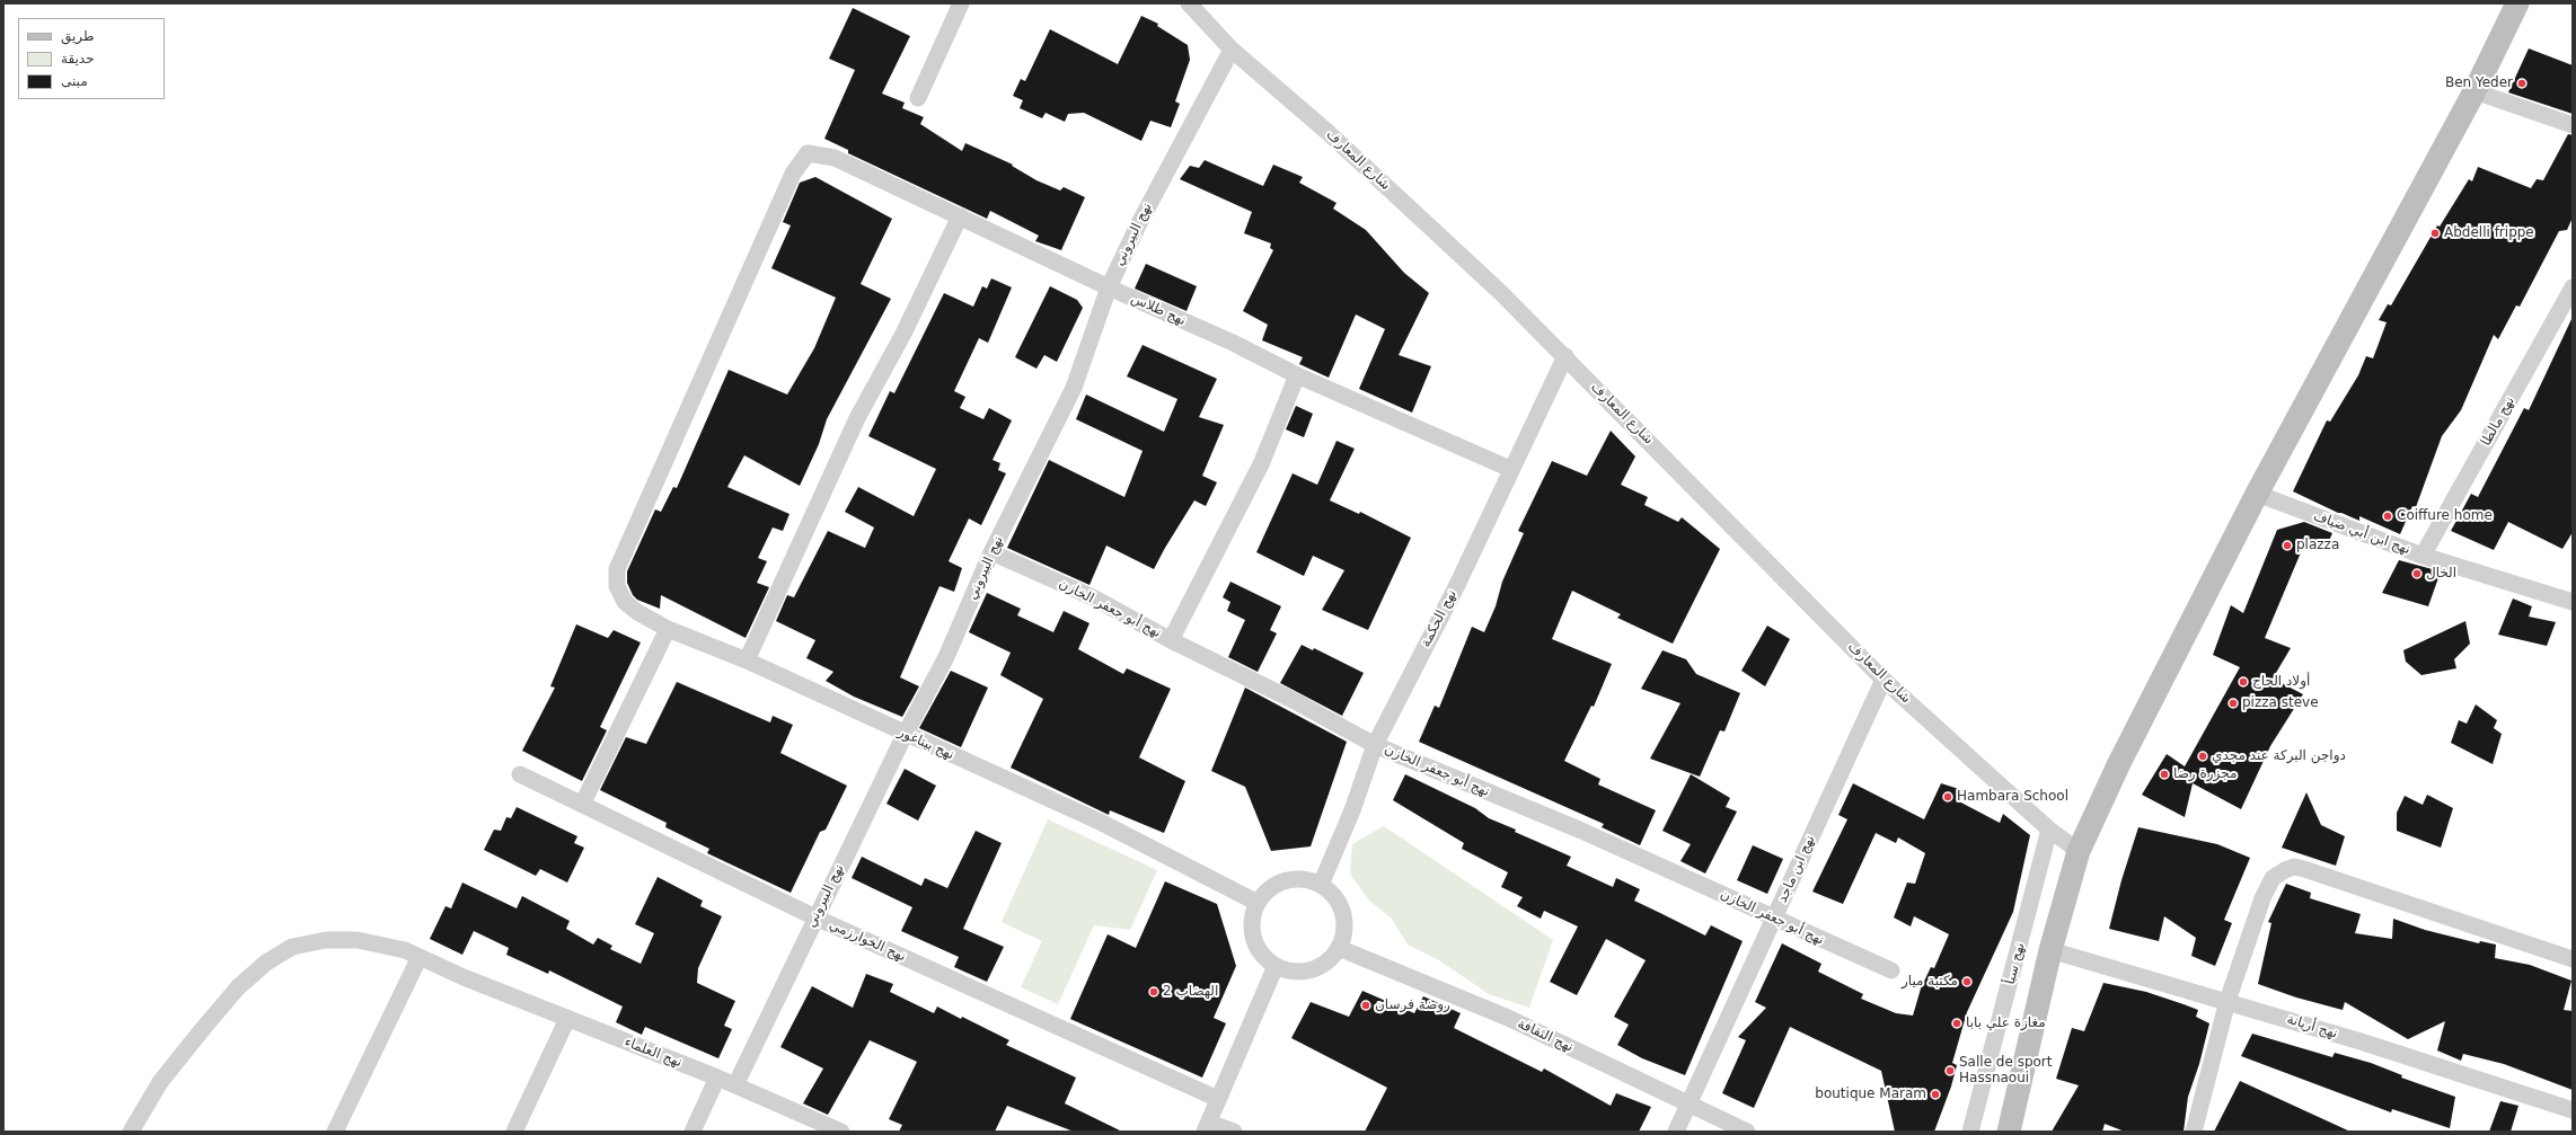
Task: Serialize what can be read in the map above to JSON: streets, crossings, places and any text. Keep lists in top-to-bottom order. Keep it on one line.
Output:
{"streets":{"street":["شارع المعارف","نهج البيروني","نهج طلاس","نهج مالطا","نهج ابن أبي ضياف","نهج أبو جعفر الخازن","نهج الحكمة","نهج بيتاغور","نهج ابن ماجد","نهج الخوارزمي","نهج سبأ","نهج أريانة","نهج الثقافة","نهج العلماء"]},"crossings":[["شارع المعارف","نهج البيروني"],["شارع المعارف","نهج الحكمة"],["شارع المعارف","نهج ابن ماجد"],["شارع المعارف","نهج سبأ"],["نهج البيروني","نهج طلاس"],["نهج البيروني","نهج أبو جعفر الخازن"],["نهج البيروني","نهج بيتاغور"],["نهج البيروني","نهج الخوارزمي"],["نهج البيروني","نهج العلماء"],["نهج طلاس","نهج الحكمة"],["نهج طلاس","نهج بيتاغور"],["نهج مالطا","نهج ابن أبي ضياف"],["نهج أبو جعفر الخازن","نهج الحكمة"],["نهج أبو جعفر الخازن","نهج ابن ماجد"],["نهج الحكمة","نهج بيتاغور"],["نهج الحكمة","نهج الثقافة"],["نهج بيتاغور","نهج الثقافة"],["نهج ابن ماجد","نهج الثقافة"]],"places":["Ben Yeder","Abdelli frippe","Coiffure home","plazza","الخال","أولاد الحاج","pizza steve","دواجن البركة عند مجدي","مجزرة رضا","Hambara School","مكتبة ميار","الهضاب 2","روضة فرسان","مغازة علي بابا","Salle de sport Hassnaoui","boutique Maram"],"legend":["طريق","حديقة","مبنى"]}
